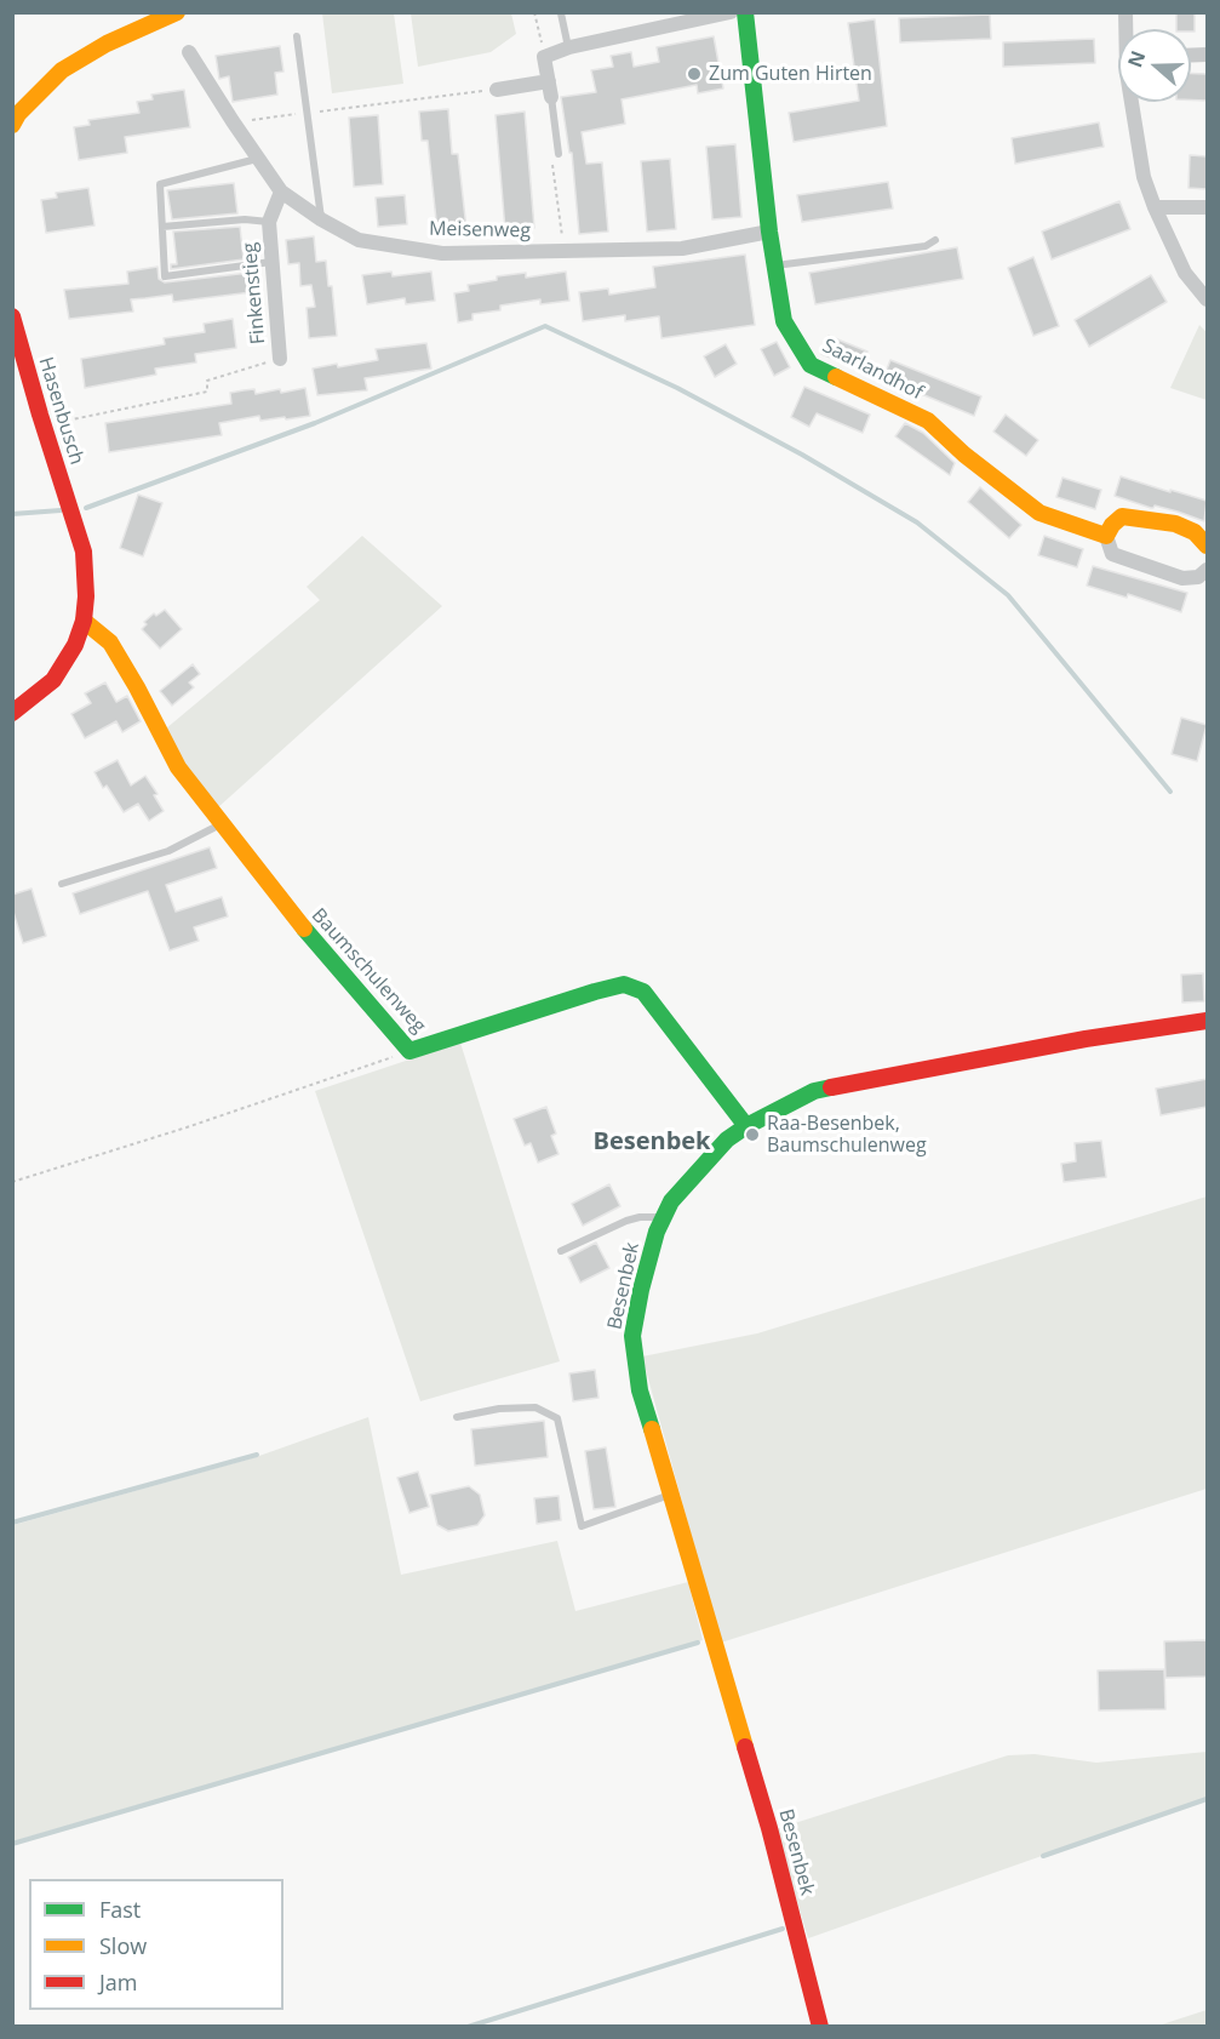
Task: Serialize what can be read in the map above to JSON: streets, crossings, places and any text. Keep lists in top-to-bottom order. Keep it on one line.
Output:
{"streets":{"street":["Meisenweg","Finkenstieg","Saarlandhof","Hasenbusch","Baumschulenweg","Besenbek"]},"crossings":[["Meisenweg","Finkenstieg"],["Meisenweg","Saarlandhof"],["Finkenstieg","Hasenbusch"],["Hasenbusch","Baumschulenweg"],["Baumschulenweg","Besenbek"]],"districts":["Besenbek"],"places":["Zum Guten Hirten","Raa-Besenbek, Baumschulenweg"],"legend":["Fast","Slow","Jam"],"north":"left"}
